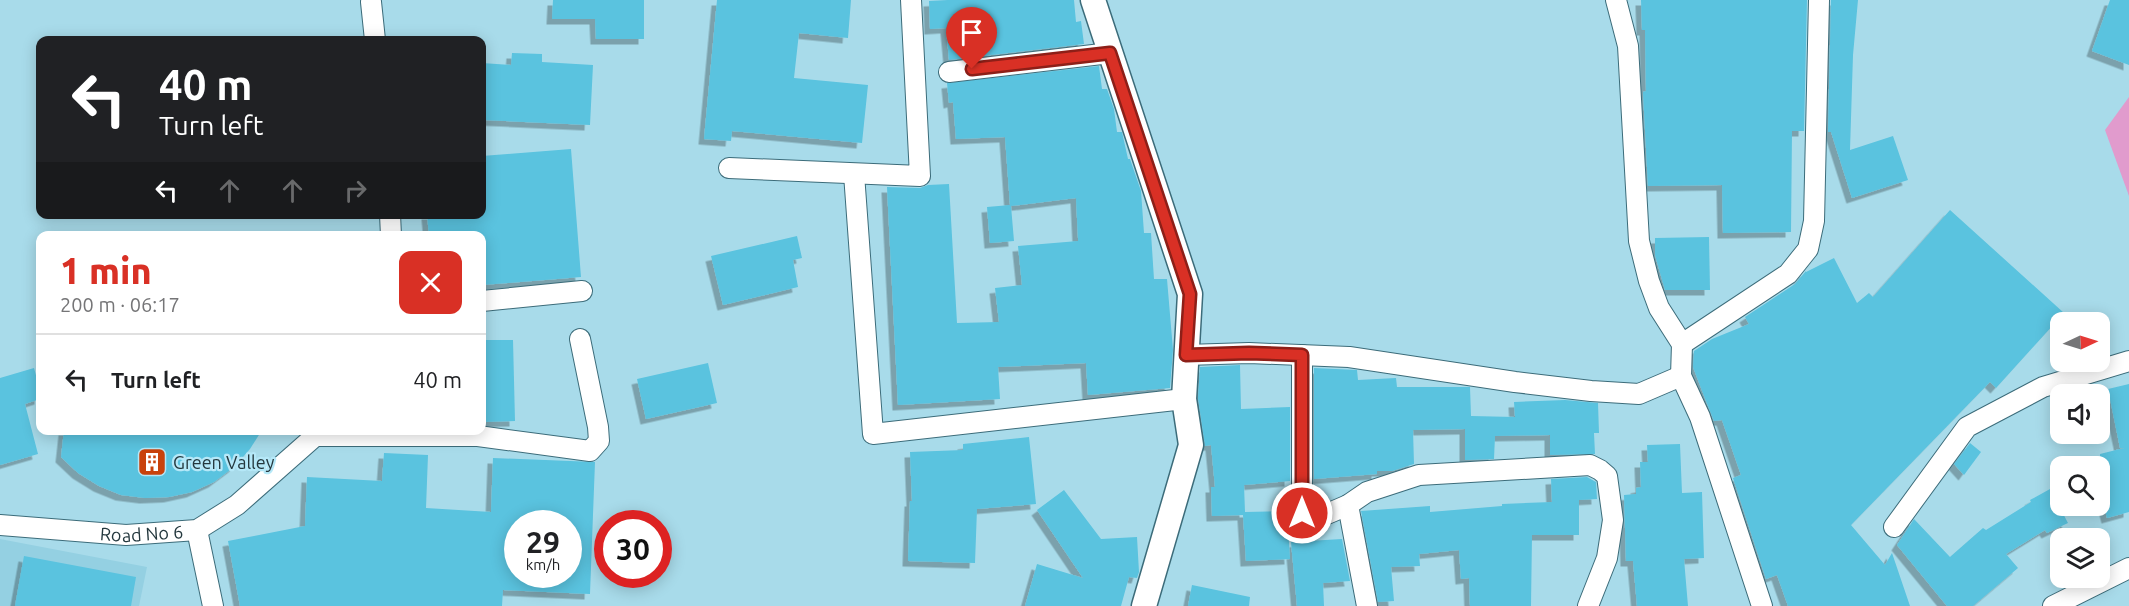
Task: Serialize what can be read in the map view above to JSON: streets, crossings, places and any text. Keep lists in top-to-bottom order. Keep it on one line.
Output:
{"streets":{"street":["Road No 6"]},"places":{"building":["Green Valley"]},"north":"right","page":{"turn":["40 m","Turn left"],"heading":["1 min","200 m · 06:17"],"list":[{"name":"Turn left","value":"40 m"}],"speed":"29 km/h","limit":"30"}}
